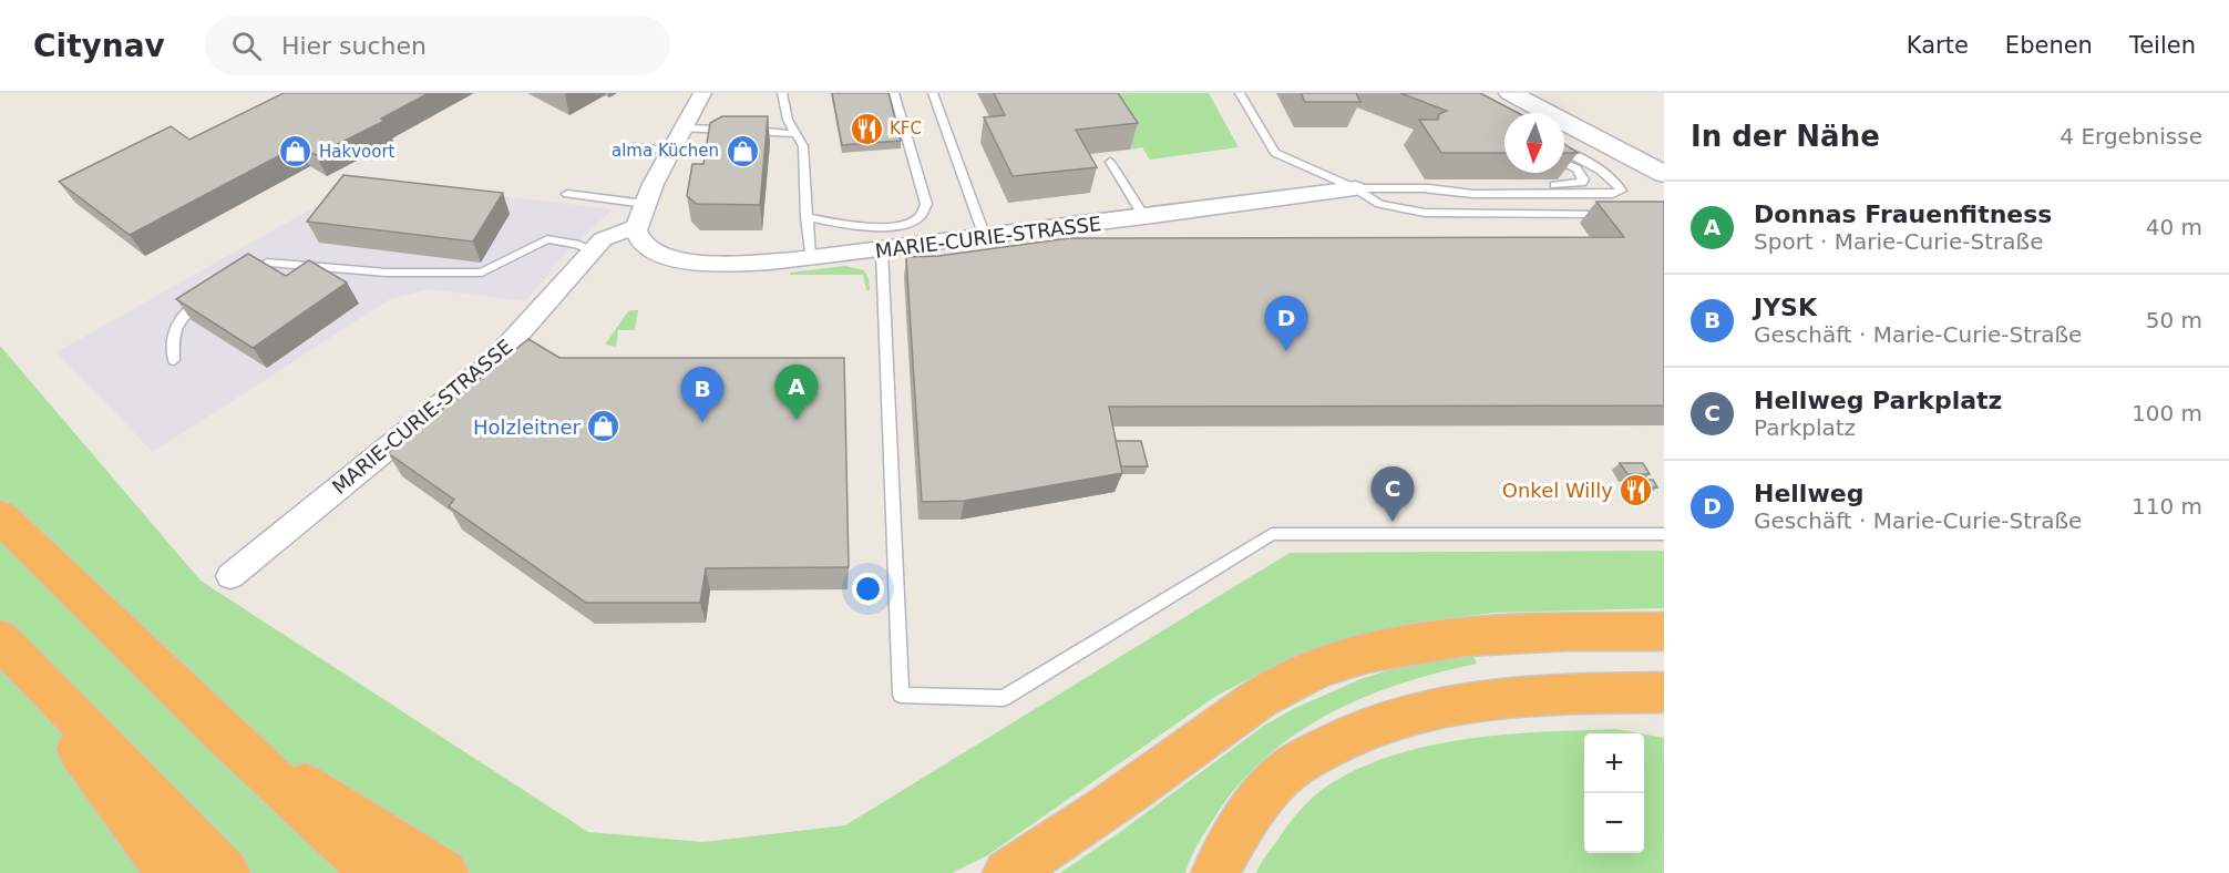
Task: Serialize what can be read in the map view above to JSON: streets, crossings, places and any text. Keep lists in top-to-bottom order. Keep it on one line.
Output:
{"streets":{"street":["MARIE-CURIE-STRASSE"]},"places":{"restaurant":["KFC","Onkel Willy"],"shop":["alma Küchen","Hakvoort","Holzleitner"]},"north":"bottom","page":{"header":"Citynav","search":"Hier suchen","nav":["Karte","Ebenen","Teilen"],"heading":["In der Nähe","4 Ergebnisse"],"list":[{"mark":"A","name":"Donnas Frauenfitness","note":"Sport · Marie-Curie-Straße","value":"40 m"},{"mark":"B","name":"JYSK","note":"Geschäft · Marie-Curie-Straße","value":"50 m"},{"mark":"C","name":"Hellweg Parkplatz","note":"Parkplatz","value":"100 m"},{"mark":"D","name":"Hellweg","note":"Geschäft · Marie-Curie-Straße","value":"110 m"}],"pins":["D","A","B","C"],"map_buttons":["+","−"]}}
